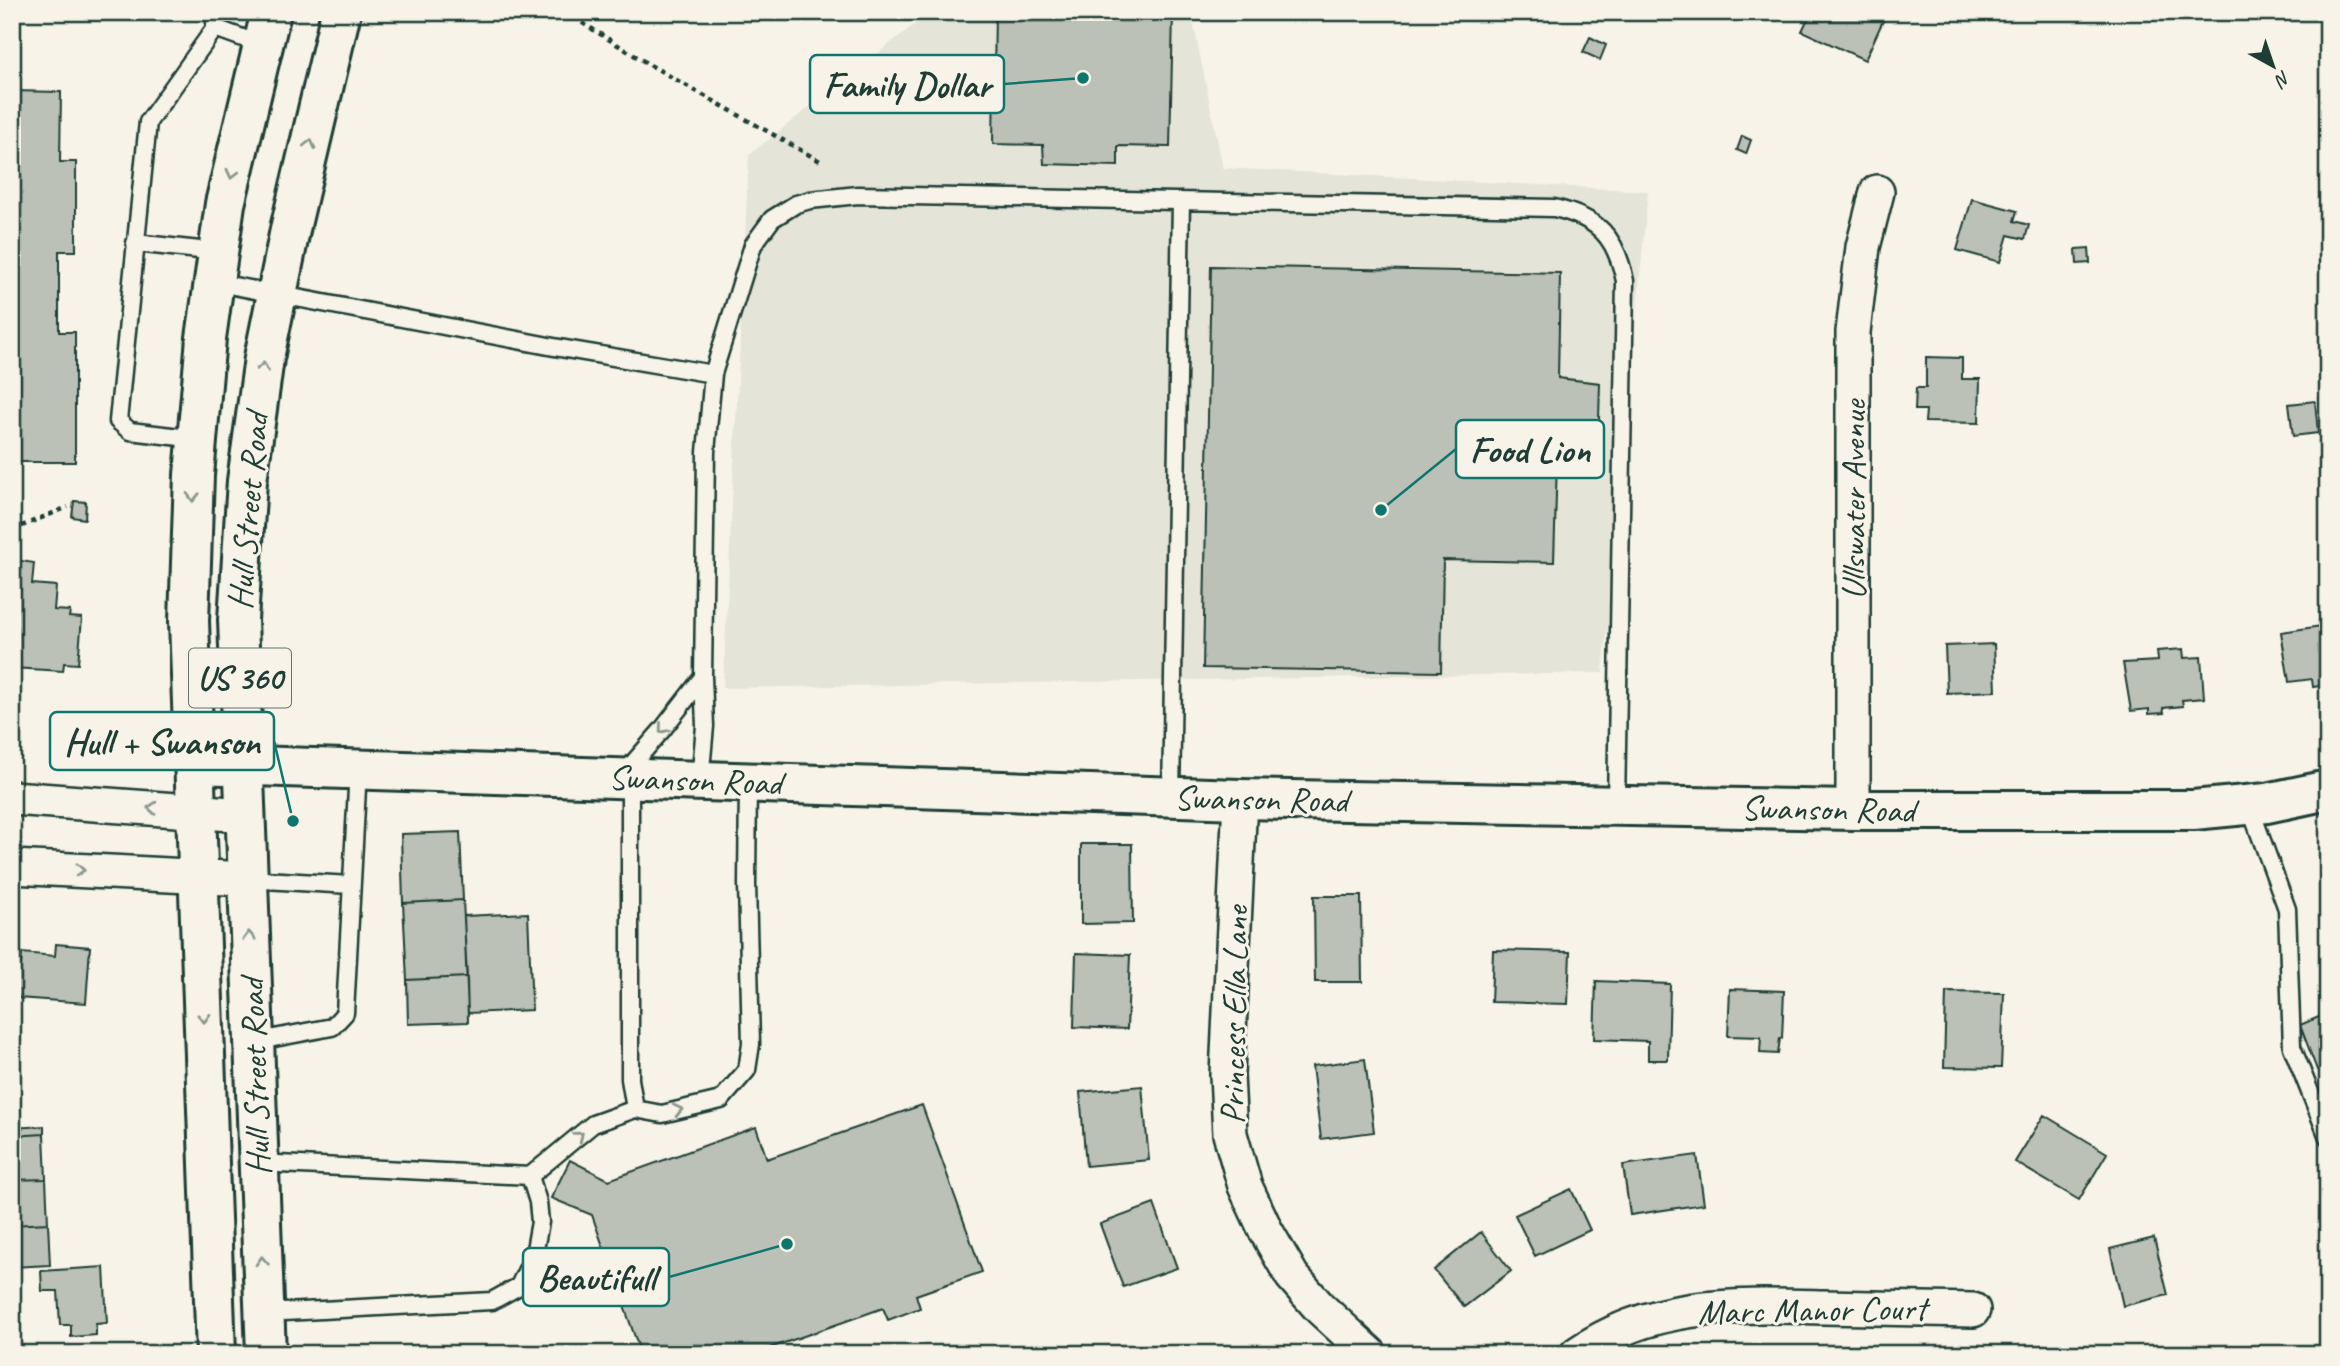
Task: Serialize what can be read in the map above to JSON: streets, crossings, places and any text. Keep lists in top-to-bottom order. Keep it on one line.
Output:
{"streets":{"main road":["Hull Street Road","US 360","Swanson Road"],"street":["Ullswater Avenue","Princess Ella Lane","Marc Manor Court"]},"crossings":[["Ullswater Avenue","Swanson Road"],["Hull Street Road","Swanson Road"],["Swanson Road","Princess Ella Lane"]],"places":["Family Dollar","Food Lion","Hull + Swanson","Beautifull"],"north":"bottom right"}
